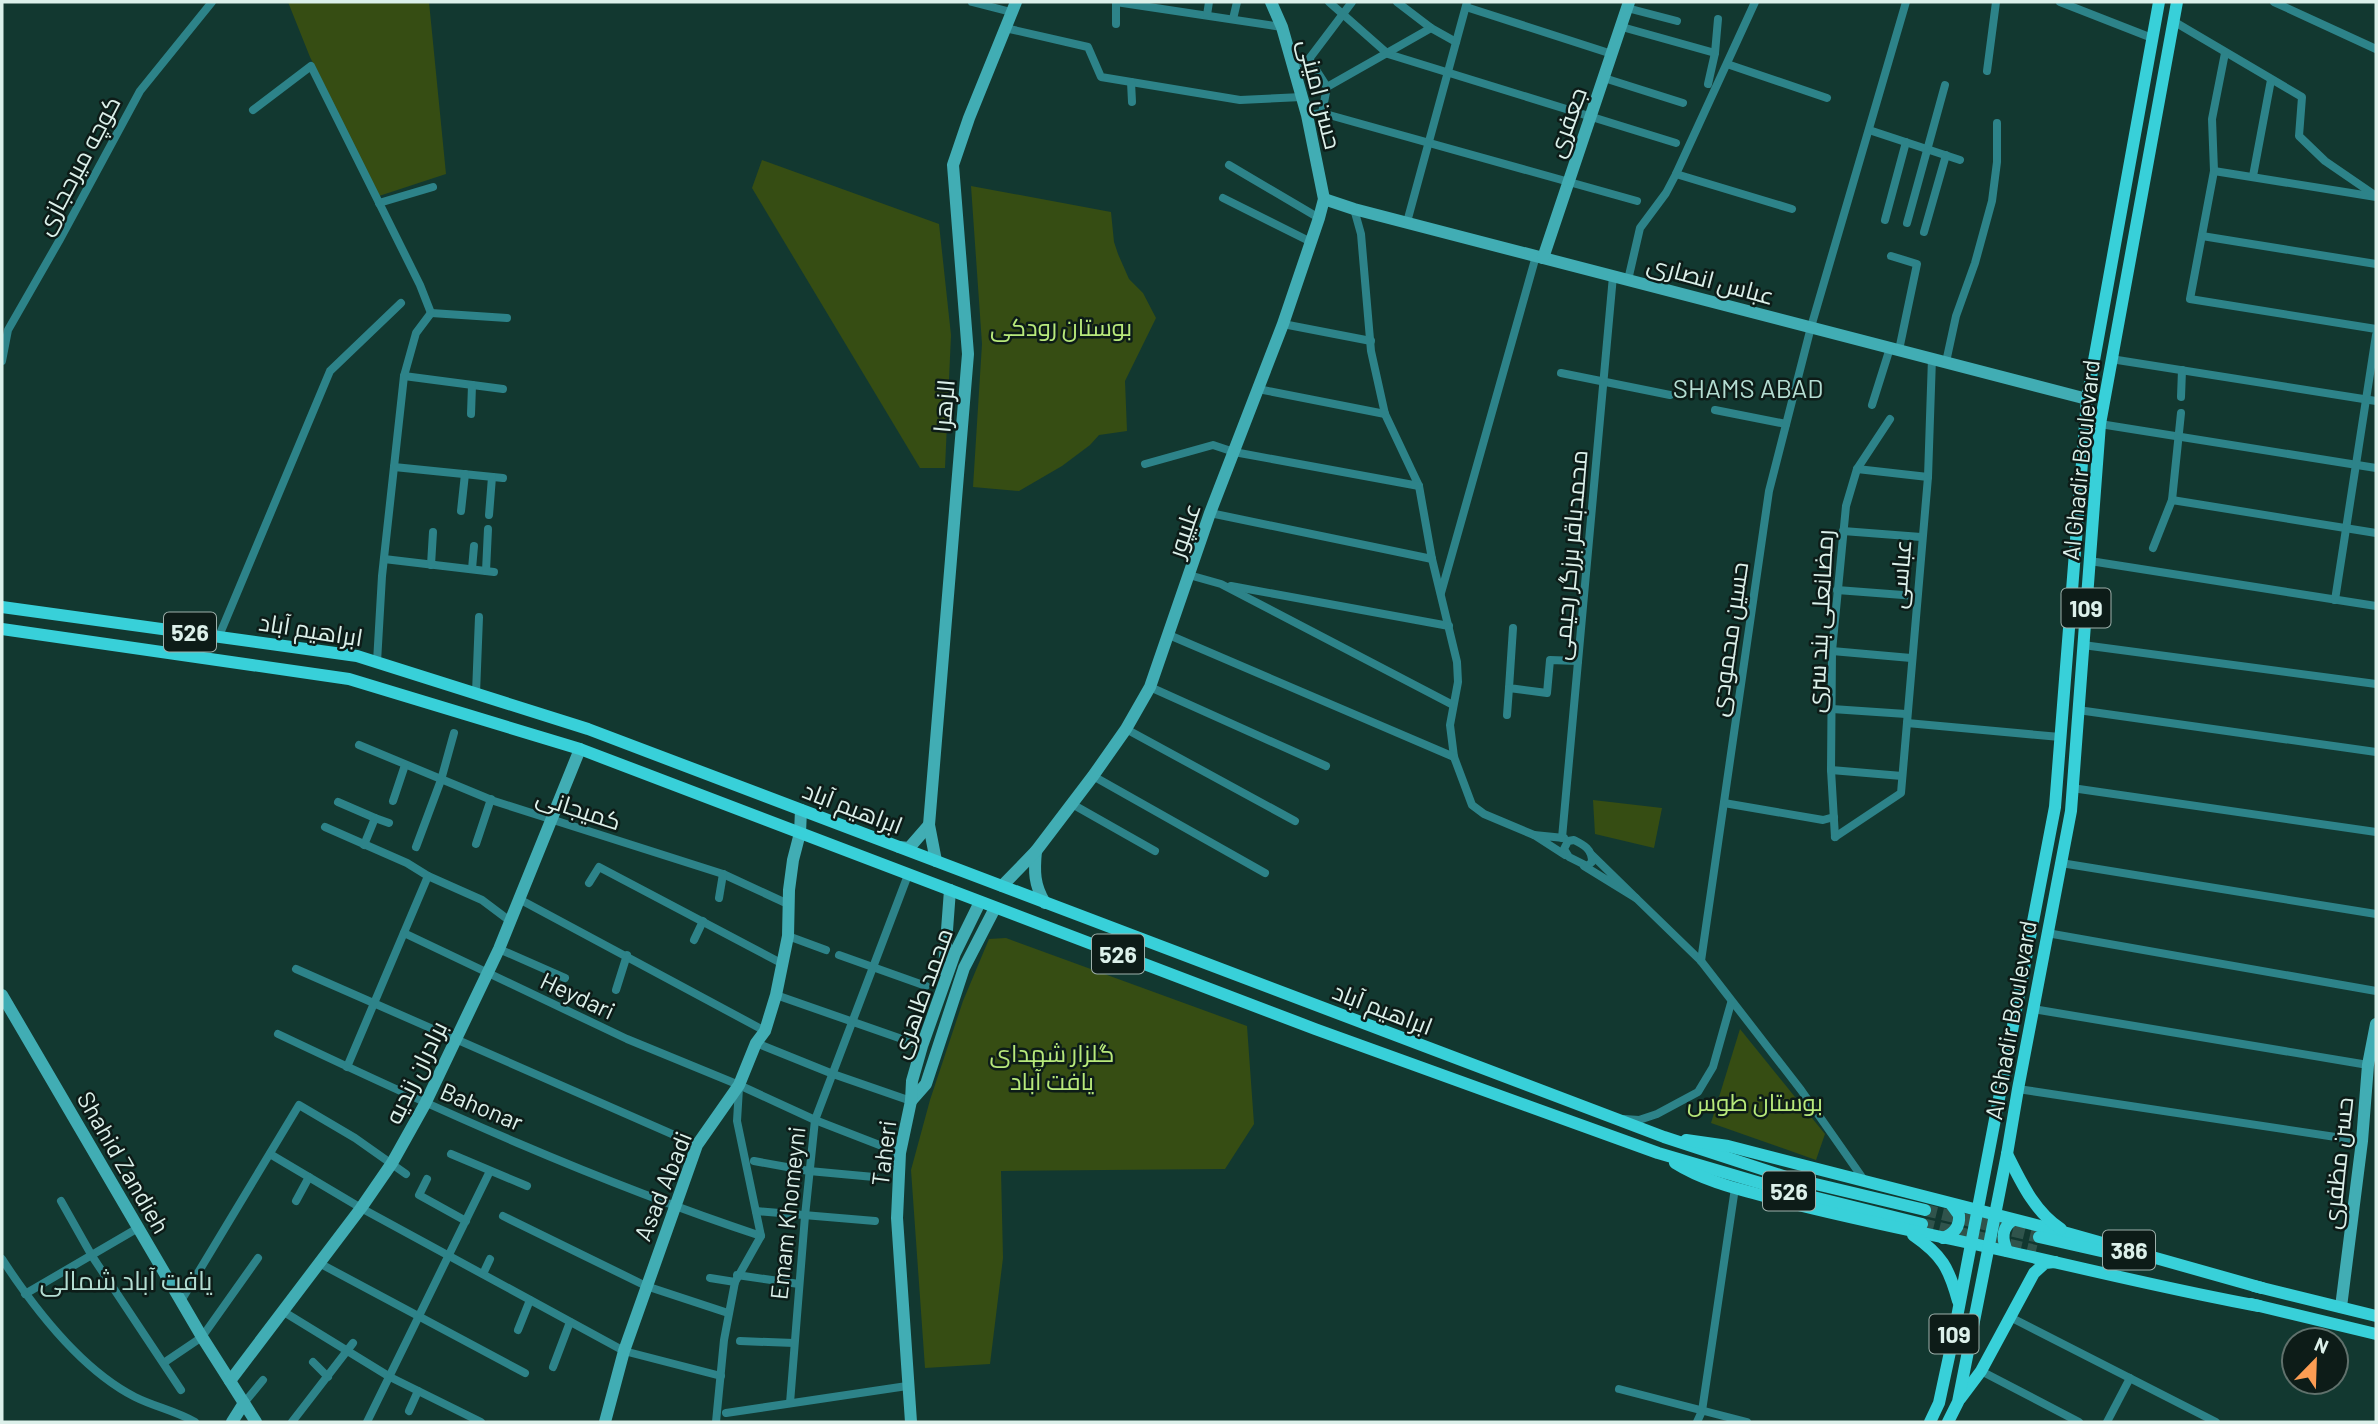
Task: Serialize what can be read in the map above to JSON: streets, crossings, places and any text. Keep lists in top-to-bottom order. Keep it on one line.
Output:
{"streets":{"main road":["Al Ghadir Boulevard","109","ابراهیم آباد","526","386"],"street":["حسن امینی","جعفری","کوچه میرحجازی","عباس انصاری","الزهرا","علیپور","محمدباقر برزگر رحیمی","عباسی","رمضانعلی بند سری","حسین محمودی","کمیجانی","محمد طاهری","Heydari","برادران زندیه","Bahonar","Taheri","Shahid Zandieh","حسن مظفری","Asad Abadi","Emam Khomeyni"]},"crossings":[["حسن امینی","عباس انصاری"],["حسن امینی","علیپور"],["جعفری","عباس انصاری"],["عباس انصاری","Al Ghadir Boulevard"],["عباس انصاری","علیپور"],["عباس انصاری","محمدباقر برزگر رحیمی"],["عباس انصاری","عباسی"],["عباس انصاری","حسین محمودی"],["الزهرا","ابراهیم آباد"],["Al Ghadir Boulevard","109"],["Al Ghadir Boulevard","ابراهیم آباد"],["Al Ghadir Boulevard","386"],["علیپور","ابراهیم آباد"],["عباسی","رمضانعلی بند سری"],["109","ابراهیم آباد"],["109","386"],["ابراهیم آباد","محمد طاهری"],["ابراهیم آباد","برادران زندیه"],["ابراهیم آباد","Taheri"],["ابراهیم آباد","Asad Abadi"],["ابراهیم آباد","Emam Khomeyni"],["ابراهیم آباد","386"],["کمیجانی","برادران زندیه"],["کمیجانی","Asad Abadi"],["محمد طاهری","Taheri"],["Heydari","برادران زندیه"],["Heydari","Taheri"],["Heydari","Asad Abadi"],["Heydari","Emam Khomeyni"],["برادران زندیه","Bahonar"],["برادران زندیه","Shahid Zandieh"],["Bahonar","Asad Abadi"],["حسن مظفری","386"]],"districts":["SHAMS ABAD","یافت آباد شمالی"],"parks":["بوستان رودکی","گلزار شهدای یافت آباد","بوستان طوس"],"north":"top right"}
